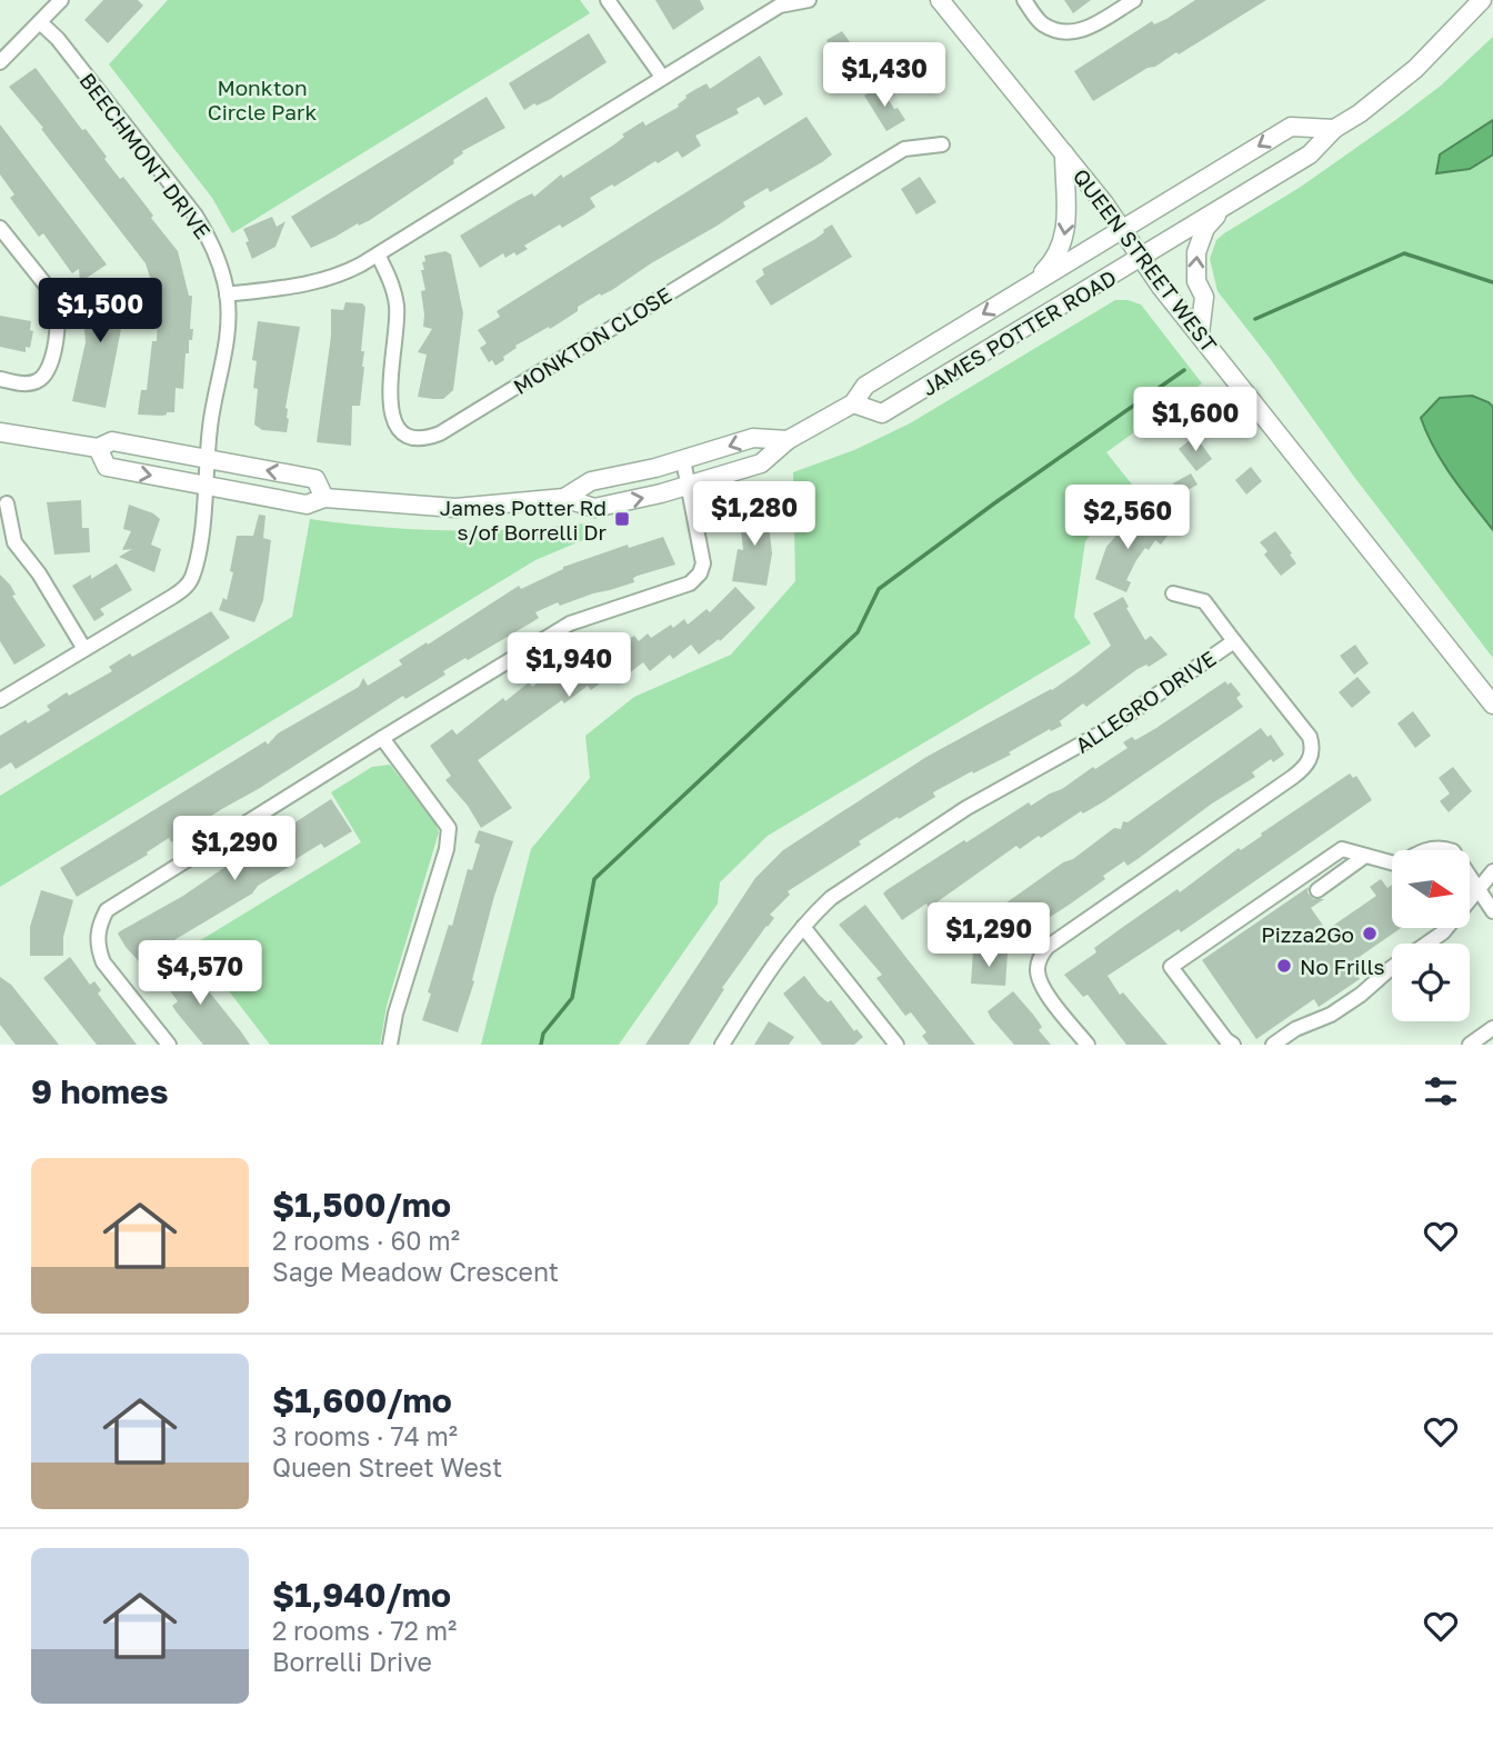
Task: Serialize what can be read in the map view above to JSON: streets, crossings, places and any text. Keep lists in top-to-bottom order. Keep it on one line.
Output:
{"streets":{"main road":["QUEEN STREET WEST","JAMES POTTER ROAD"],"street":["BEECHMONT DRIVE","MONKTON CLOSE","ALLEGRO DRIVE"]},"crossings":[["BEECHMONT DRIVE","JAMES POTTER ROAD"],["QUEEN STREET WEST","JAMES POTTER ROAD"]],"parks":["Monkton Circle Park"],"places":{"transit":["James Potter Rd s/of Borrelli Dr"],"other":["Pizza2Go","No Frills"]},"north":"right","page":{"price":["$1,430","$1,500","$1,600","$1,280","$2,560","$1,940","$1,290","$1,290","$4,570"],"heading":"9 homes","list":[{"name":"$1,500/mo","note":"2 rooms · 60 m² · Sage Meadow Crescent"},{"name":"$1,600/mo","note":"3 rooms · 74 m² · Queen Street West"},{"name":"$1,940/mo","note":"2 rooms · 72 m² · Borrelli Drive"}]}}
